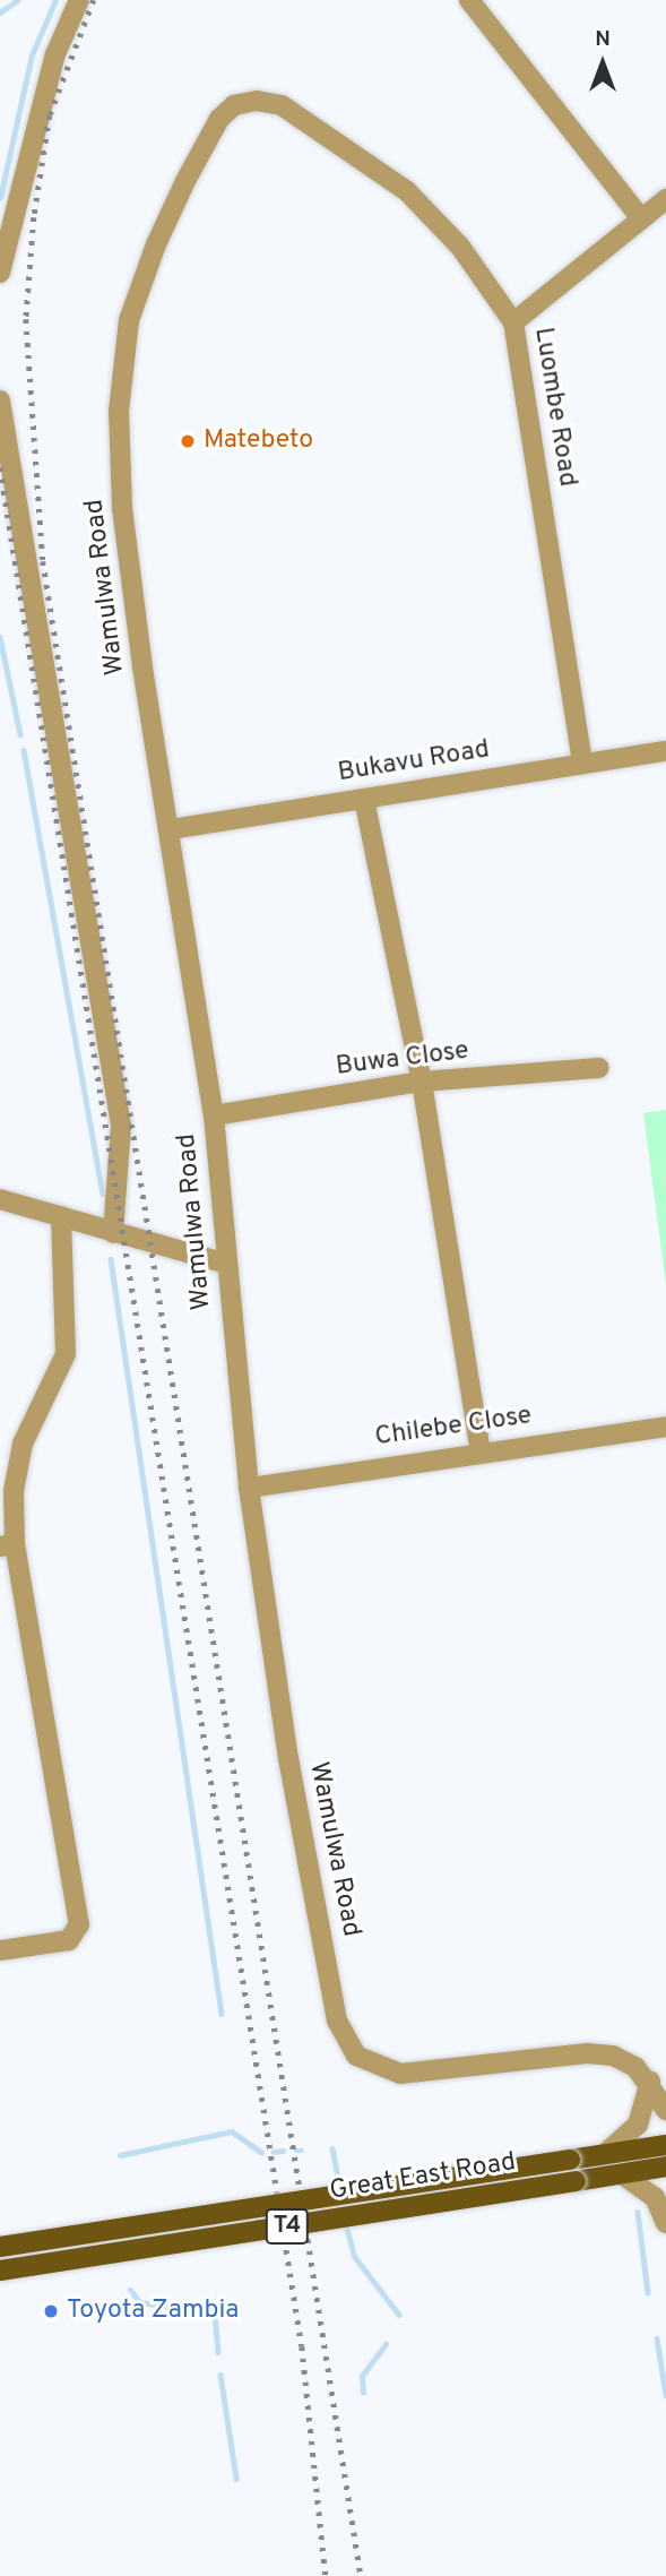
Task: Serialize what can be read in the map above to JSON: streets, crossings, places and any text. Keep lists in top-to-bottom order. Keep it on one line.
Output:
{"streets":{"main road":["Great East Road","T4"],"street":["Luombe Road","Wamulwa Road","Bukavu Road","Buwa Close","Chilebe Close"]},"crossings":[["Luombe Road","Wamulwa Road"],["Luombe Road","Bukavu Road"],["Wamulwa Road","Bukavu Road"],["Wamulwa Road","Buwa Close"],["Wamulwa Road","Chilebe Close"]],"places":["Matebeto","Toyota Zambia"],"north":"top"}
